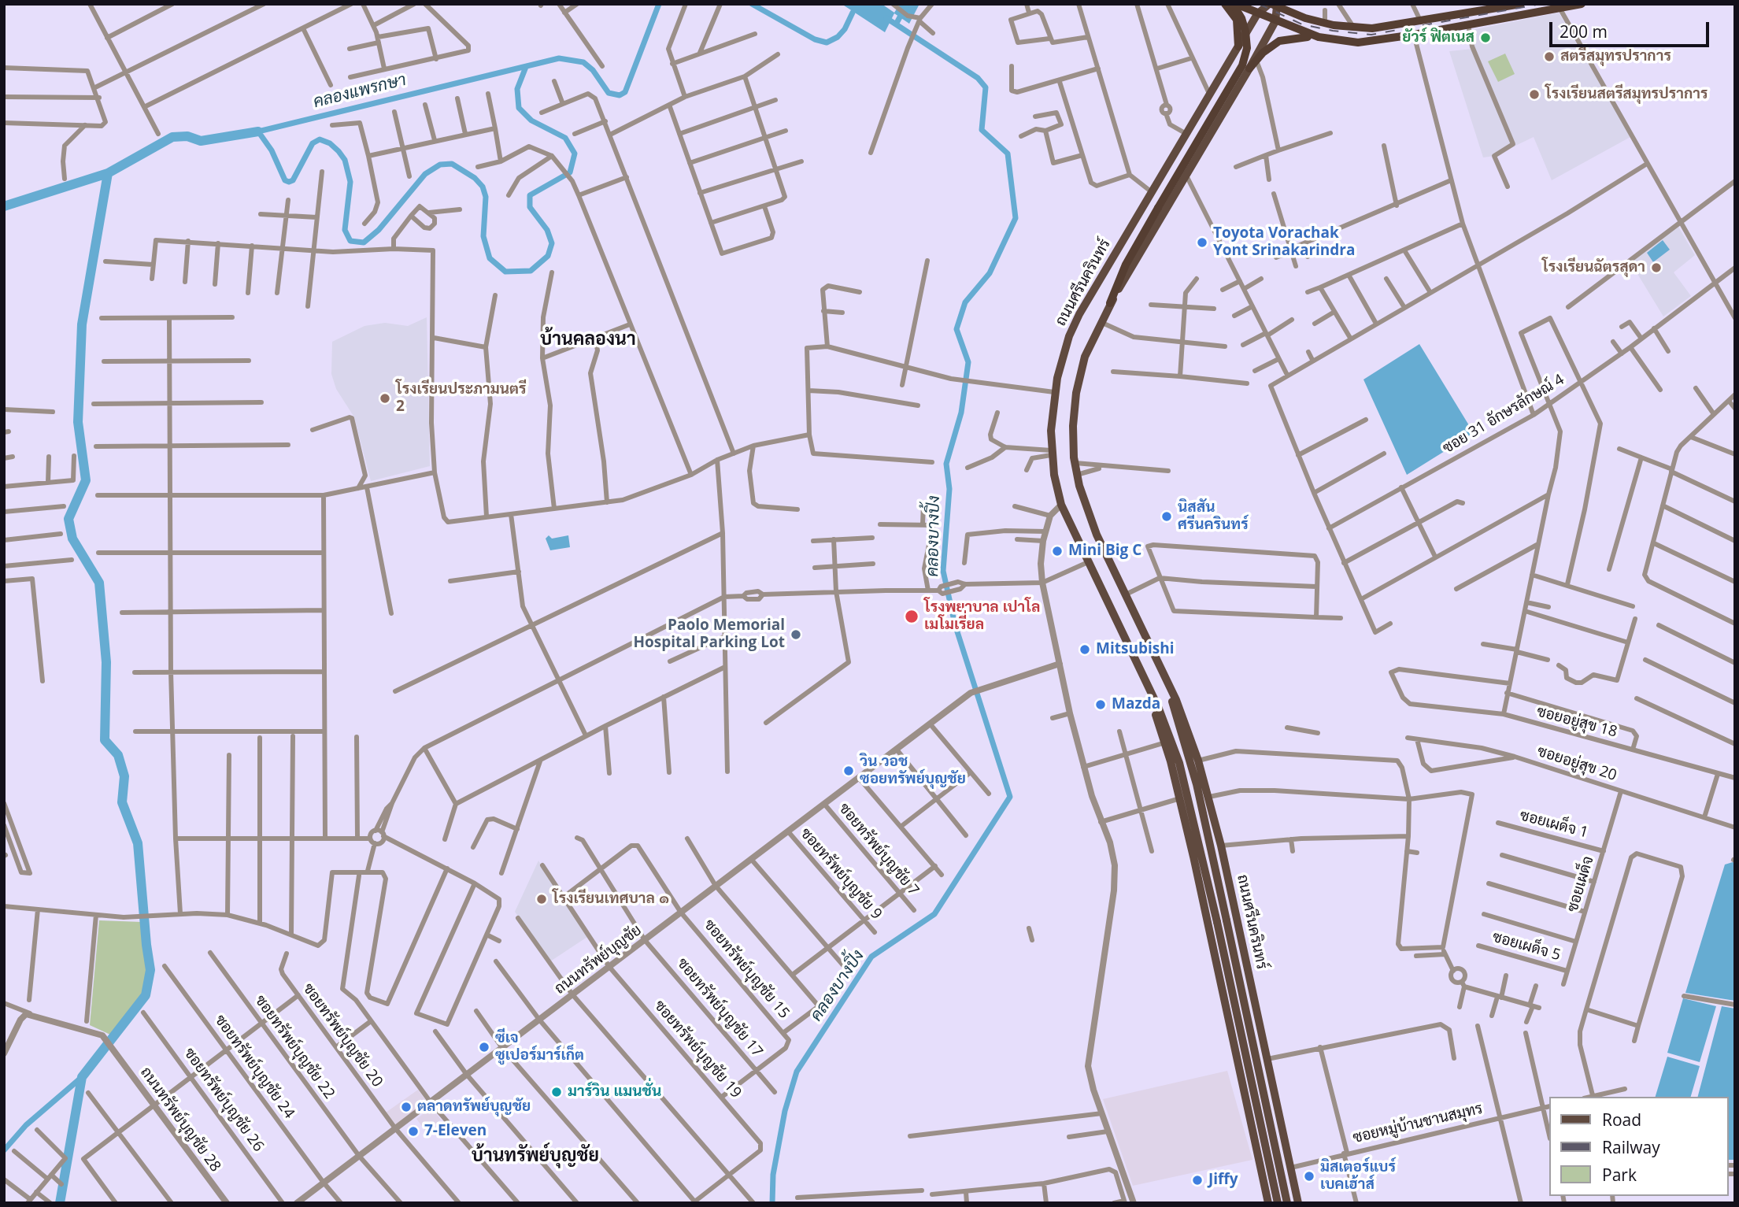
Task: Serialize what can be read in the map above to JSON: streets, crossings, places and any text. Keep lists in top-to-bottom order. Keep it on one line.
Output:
{"streets":{"main road":["ถนนศรีนครินทร์"],"street":["ซอย 31 อักษรลักษณ์ 4","ซอยอยู่สุข 18","ซอยอยู่สุข 20","ซอยเผด็จ 1","ซอยทรัพย์บุญชัย 7","ซอยทรัพย์บุญชัย 9","ซอยเผด็จ","ซอยเผด็จ 5","ถนนทรัพย์บุญชัย","ซอยทรัพย์บุญชัย 15","ซอยทรัพย์บุญชัย 17","ซอยทรัพย์บุญชัย 20","ซอยทรัพย์บุญชัย 22","ซอยทรัพย์บุญชัย 19","ซอยทรัพย์บุญชัย 24","ซอยทรัพย์บุญชัย 26","ถนนทรัพย์บุญชัย 28","ซอยหมู่บ้านชานสมุทร"]},"crossings":[["ถนนศรีนครินทร์","ซอยหมู่บ้านชานสมุทร"],["ซอยอยู่สุข 20","ซอยเผด็จ"],["ซอยเผด็จ 1","ซอยเผด็จ"],["ซอยทรัพย์บุญชัย 7","ถนนทรัพย์บุญชัย"],["ซอยทรัพย์บุญชัย 9","ถนนทรัพย์บุญชัย"],["ซอยเผด็จ","ซอยเผด็จ 5"],["ถนนทรัพย์บุญชัย","ซอยทรัพย์บุญชัย 15"],["ถนนทรัพย์บุญชัย","ซอยทรัพย์บุญชัย 17"],["ถนนทรัพย์บุญชัย","ซอยทรัพย์บุญชัย 20"],["ถนนทรัพย์บุญชัย","ซอยทรัพย์บุญชัย 22"],["ถนนทรัพย์บุญชัย","ซอยทรัพย์บุญชัย 19"],["ถนนทรัพย์บุญชัย","ซอยทรัพย์บุญชัย 24"],["ซอยทรัพย์บุญชัย 15","ซอยทรัพย์บุญชัย 17"]],"districts":["บ้านคลองนา","บ้านทรัพย์บุญชัย"],"water":["คลองแพรกษา","คลองบางปิ้ง"],"places":["ยัวร์ ฟิตเนส","สตรีสมุทรปราการ","โรงเรียนสตรีสมุทรปราการ","Toyota Vorachak Yont Srinakarindra","โรงเรียนฉัตรสุดา","โรงเรียนประภามนตรี 2","นิสสัน ศรีนครินทร์","Mini Big C","โรงพยาบาล เปาโล เมโมเรี่ยล","Paolo Memorial Hospital Parking Lot","Mitsubishi","Mazda","วิน วอช ซอยทรัพย์บุญชัย","โรงเรียนเทศบาล ๑","ซีเจ ซูเปอร์มาร์เก็ต","มาร์วิน แมนชั่น","ตลาดทรัพย์บุญชัย","7-Eleven","มิสเตอร์แบร์ เบคเฮ้าส์","Jiffy"],"legend":["Road","Railway","Park"],"scale_bar":"200 m"}
